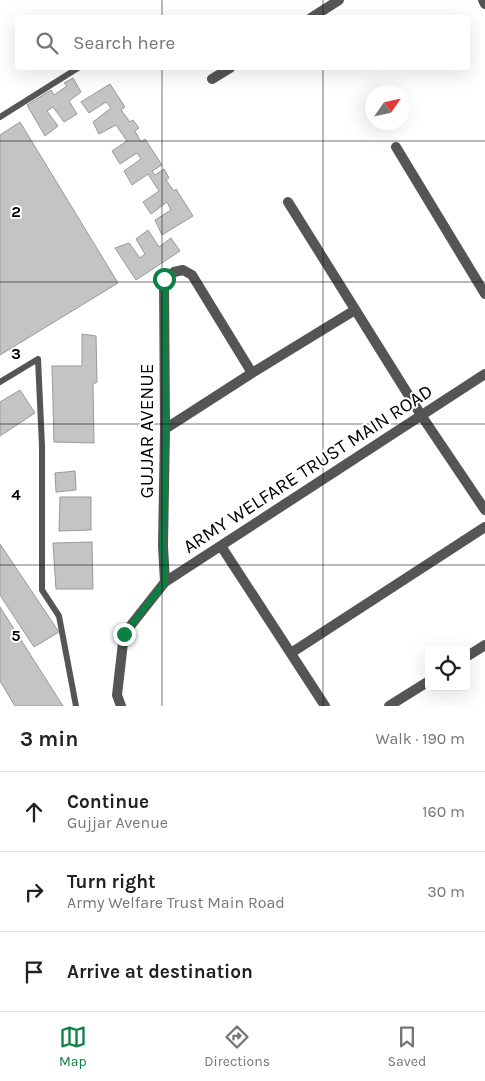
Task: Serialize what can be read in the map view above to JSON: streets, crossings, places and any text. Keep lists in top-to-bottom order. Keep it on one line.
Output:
{"streets":{"street":["GUJJAR AVENUE","ARMY WELFARE TRUST MAIN ROAD"]},"crossings":[["GUJJAR AVENUE","ARMY WELFARE TRUST MAIN ROAD"]],"north":"top right","page":{"search":"Search here","heading":["3 min","Walk · 190 m"],"list":[["Continue","Gujjar Avenue","160 m"],["Turn right","Army Welfare Trust Main Road","30 m"],"Arrive at destination"],"nav":["Map","Directions","Saved"]},"grid":{"rows":["2","3","4","5"]}}
